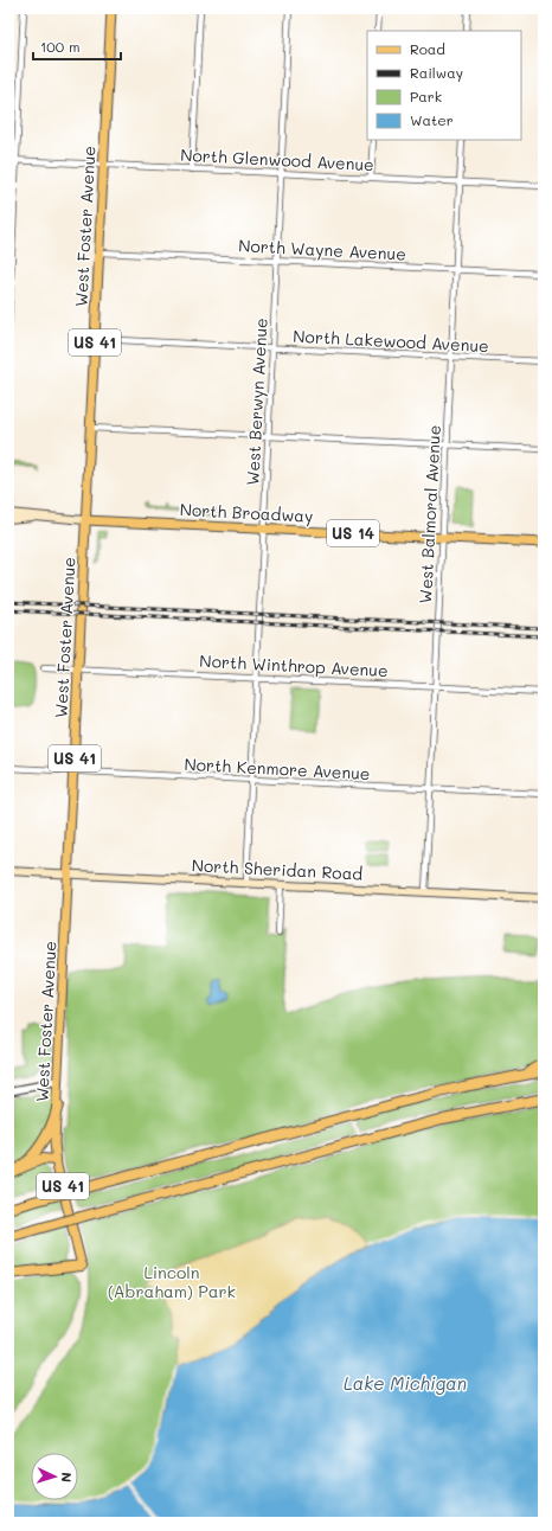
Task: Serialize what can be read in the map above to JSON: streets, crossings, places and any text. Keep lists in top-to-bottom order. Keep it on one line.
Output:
{"streets":{"highway":["US 41"],"main road":["West Foster Avenue","North Broadway","US 14","North Sheridan Road"],"street":["North Glenwood Avenue","North Wayne Avenue","North Lakewood Avenue","West Berwyn Avenue","West Balmoral Avenue","North Winthrop Avenue","North Kenmore Avenue"]},"crossings":[["North Glenwood Avenue","West Foster Avenue"],["North Glenwood Avenue","West Berwyn Avenue"],["North Glenwood Avenue","West Balmoral Avenue"],["West Foster Avenue","North Wayne Avenue"],["West Foster Avenue","North Lakewood Avenue"],["West Foster Avenue","US 41"],["West Foster Avenue","North Broadway"],["West Foster Avenue","North Winthrop Avenue"],["West Foster Avenue","North Kenmore Avenue"],["West Foster Avenue","North Sheridan Road"],["North Wayne Avenue","West Berwyn Avenue"],["North Wayne Avenue","West Balmoral Avenue"],["North Lakewood Avenue","West Berwyn Avenue"],["North Lakewood Avenue","West Balmoral Avenue"],["West Berwyn Avenue","North Broadway"],["West Berwyn Avenue","North Winthrop Avenue"],["West Berwyn Avenue","North Kenmore Avenue"],["West Berwyn Avenue","North Sheridan Road"],["North Broadway","West Balmoral Avenue"],["West Balmoral Avenue","North Winthrop Avenue"],["West Balmoral Avenue","North Kenmore Avenue"],["West Balmoral Avenue","North Sheridan Road"]],"water":["Lake Michigan"],"parks":["Lincoln (Abraham) Park"],"legend":["Road","Railway","Park","Water"],"scale_bar":"100 m","north":"right"}
